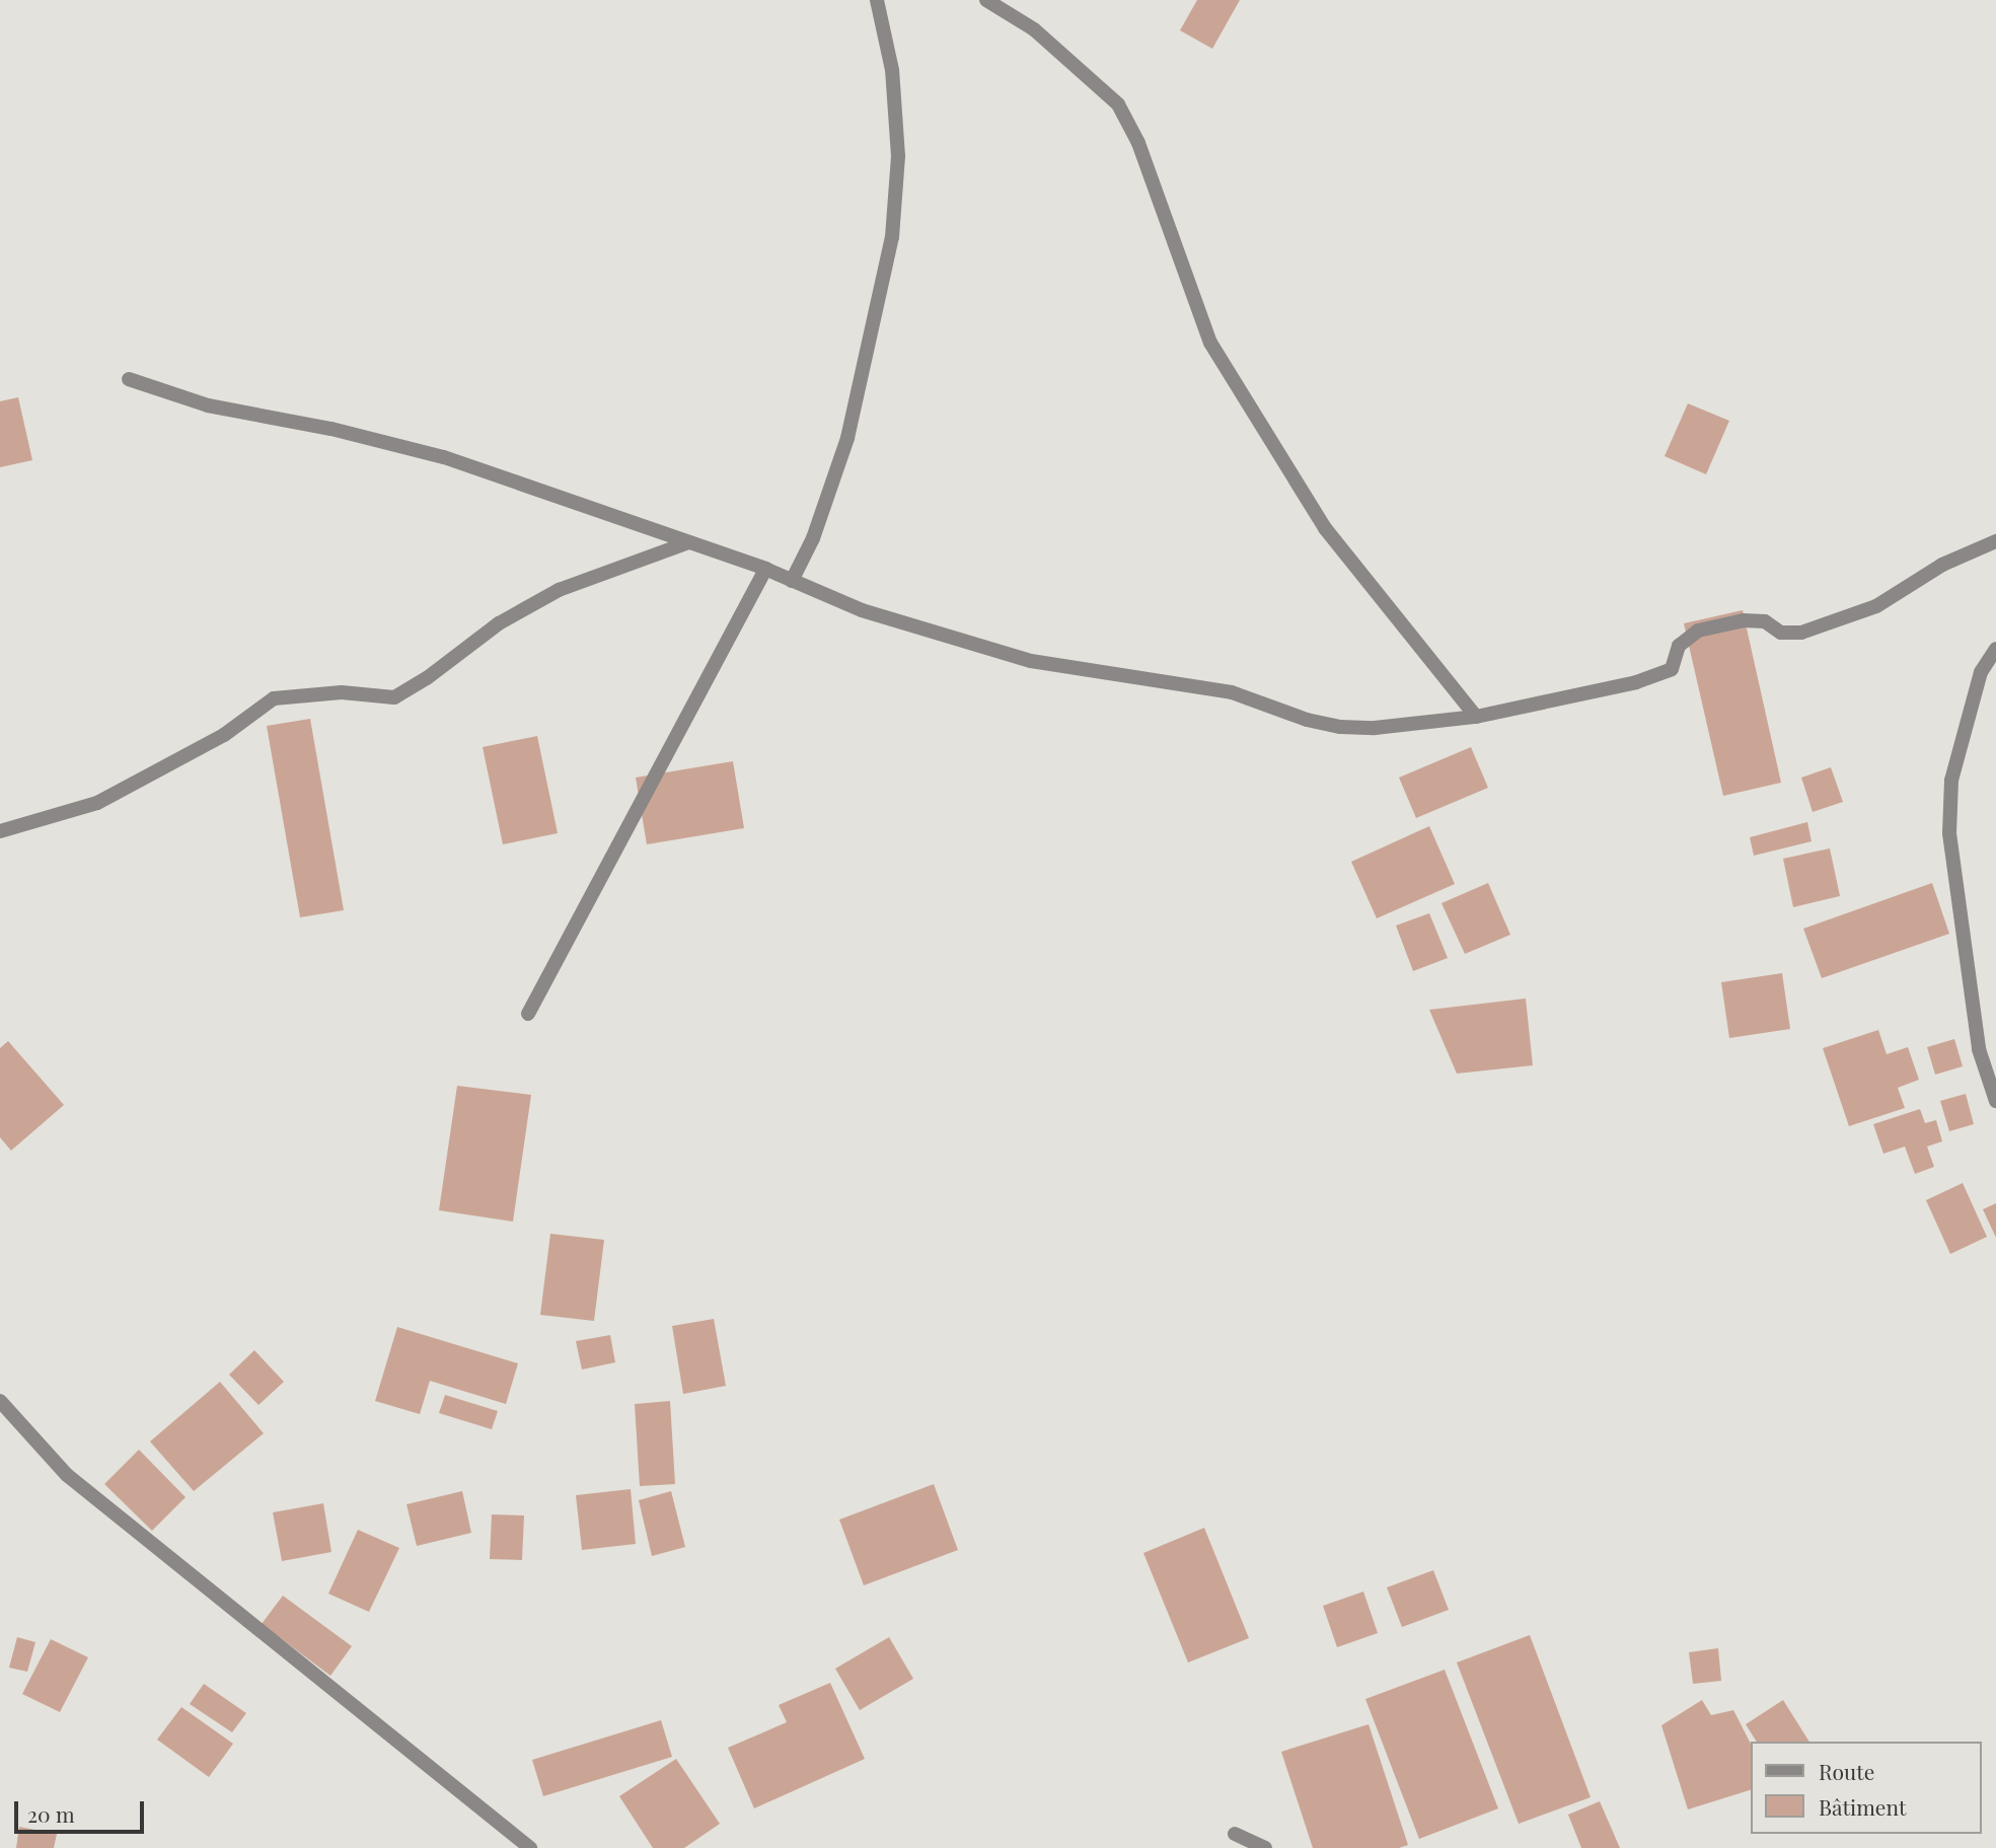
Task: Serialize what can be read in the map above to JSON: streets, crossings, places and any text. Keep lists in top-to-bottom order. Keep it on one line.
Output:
{"legend":["Route","Bâtiment"],"scale_bar":"20 m"}
